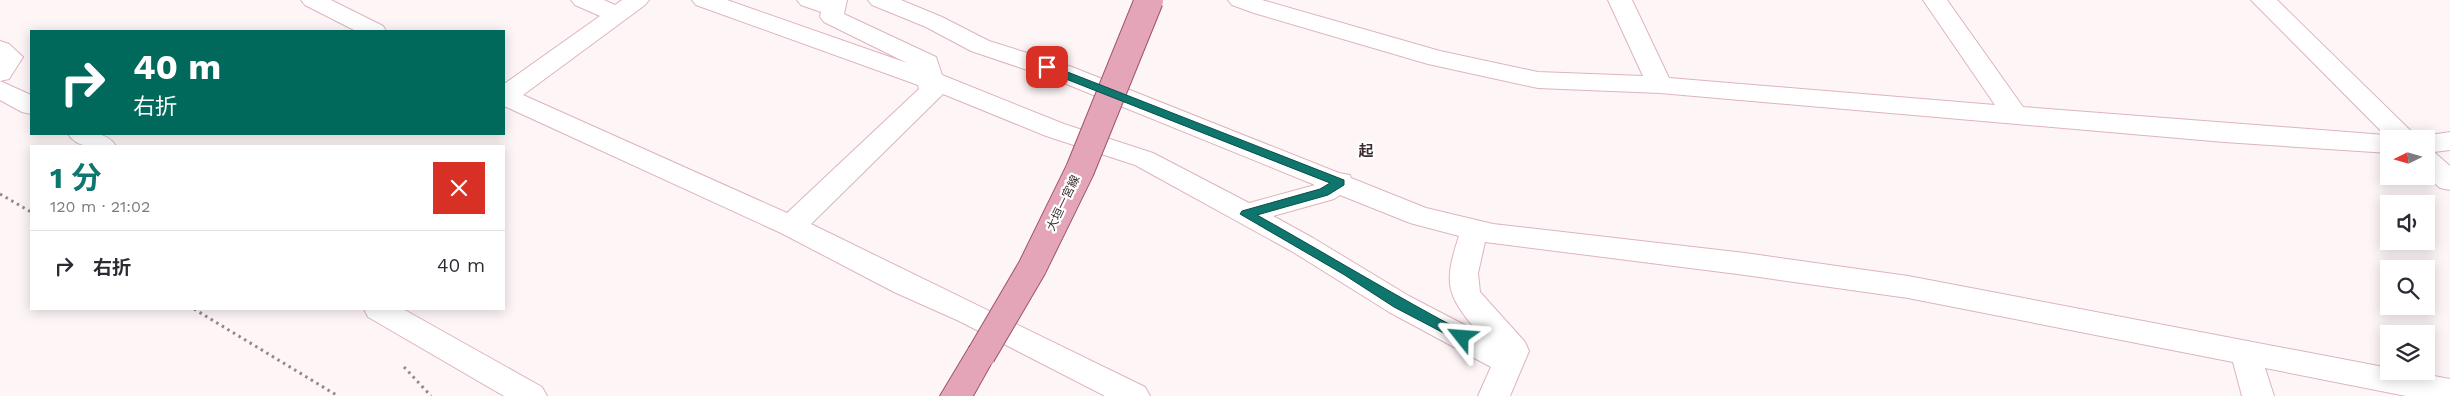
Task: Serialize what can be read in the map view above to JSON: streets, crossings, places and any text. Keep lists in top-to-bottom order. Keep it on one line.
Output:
{"streets":{"main road":["大垣一宮線"]},"districts":["起"],"north":"left","page":{"turn":["40 m","右折"],"heading":["1 分","120 m · 21:02"],"list":[{"name":"右折","value":"40 m"}]}}
